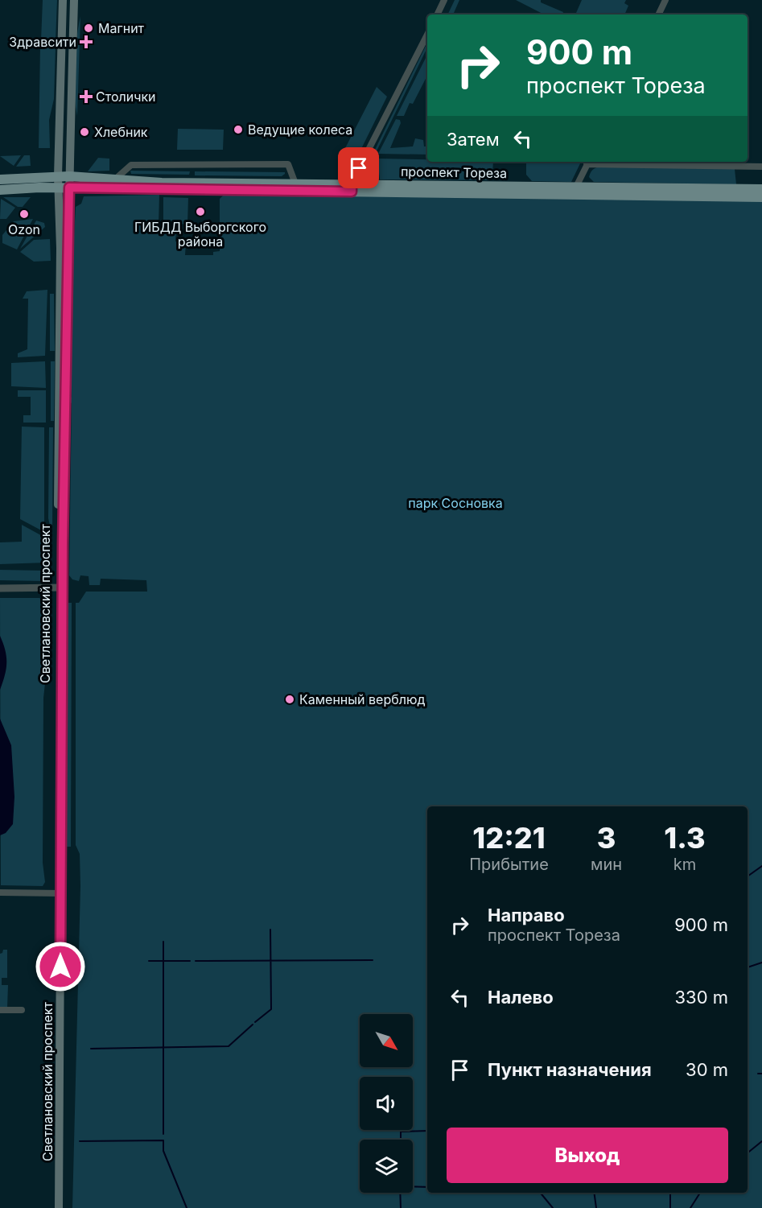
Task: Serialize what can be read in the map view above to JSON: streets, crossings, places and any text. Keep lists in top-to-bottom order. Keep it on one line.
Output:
{"streets":{"main road":["проспект Тореза","Светлановский проспект"]},"crossings":[["проспект Тореза","Светлановский проспект"]],"parks":["парк Сосновка"],"places":{"other":["Магнит","Ведущие колеса","Хлебник","ГИБДД Выборгского района","Ozon","Каменный верблюд"],"health":["Здравсити","Столички"]},"north":"bottom right","page":{"turn":["900 m","проспект Тореза"],"then":"Затем","eta":["12:21","Прибытие","3","мин","1.3","km"],"list":[{"name":"Направо","note":"проспект Тореза","value":"900 m"},{"name":"Налево","value":"330 m"},{"name":"Пункт назначения","value":"30 m"}],"buttons":"Выход"}}
